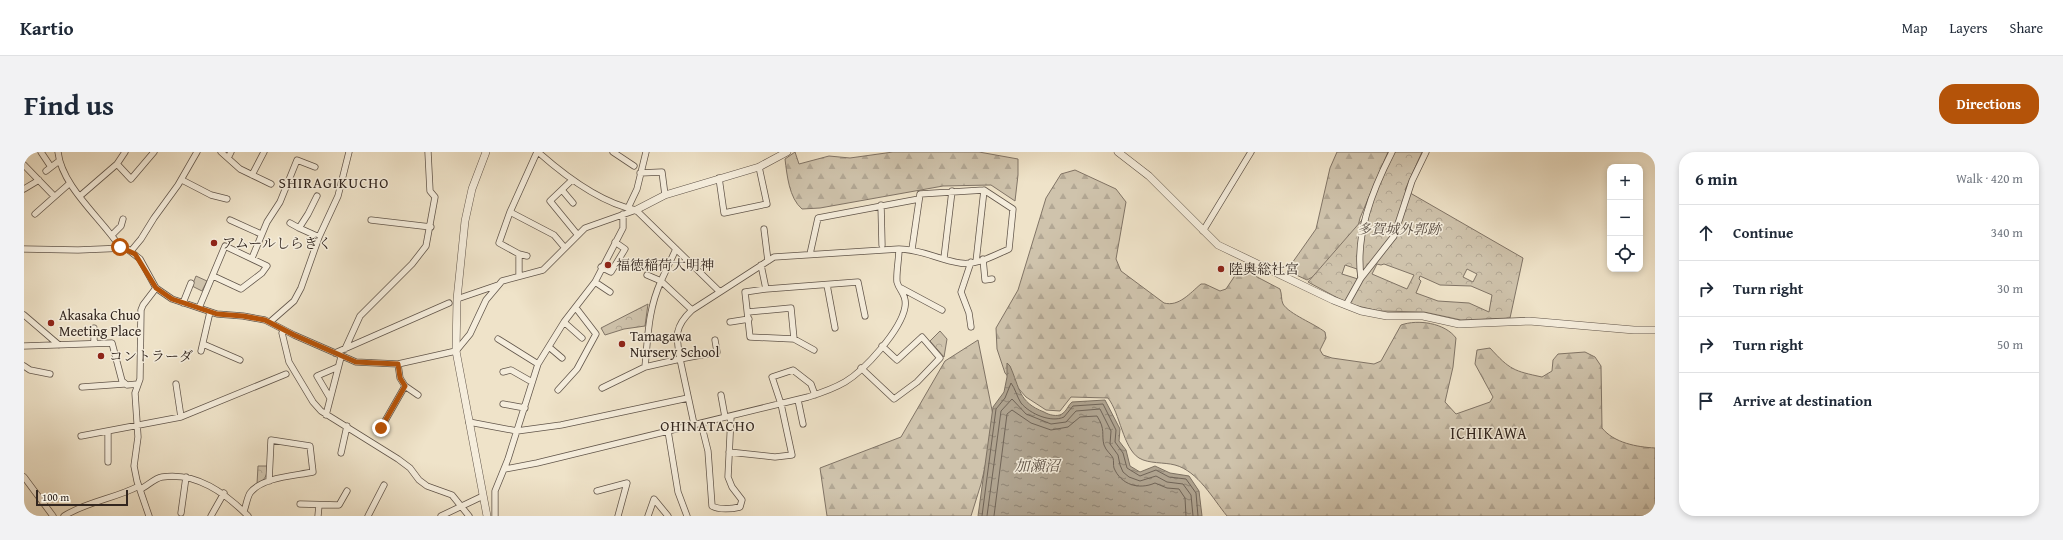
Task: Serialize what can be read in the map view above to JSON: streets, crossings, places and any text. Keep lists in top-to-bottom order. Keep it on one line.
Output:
{"districts":["SHIRAGIKUCHO","OHINATACHO","ICHIKAWA"],"water":["加瀬沼"],"parks":["多賀城外郭跡"],"places":["アムールしらぎく","福徳稲荷大明神","陸奥総社宮","Akasaka Chuo Meeting Place","Tamagawa Nursery School","コントラーダ"],"scale_bar":"100 m","page":{"header":"Kartio","nav":["Map","Layers","Share"],"title":"Find us","buttons":"Directions","heading":["6 min","Walk · 420 m"],"map_buttons":["+","−"],"list":[["Continue","340 m"],["Turn right","30 m"],["Turn right","50 m"],"Arrive at destination"],"scale":"100 m"}}
